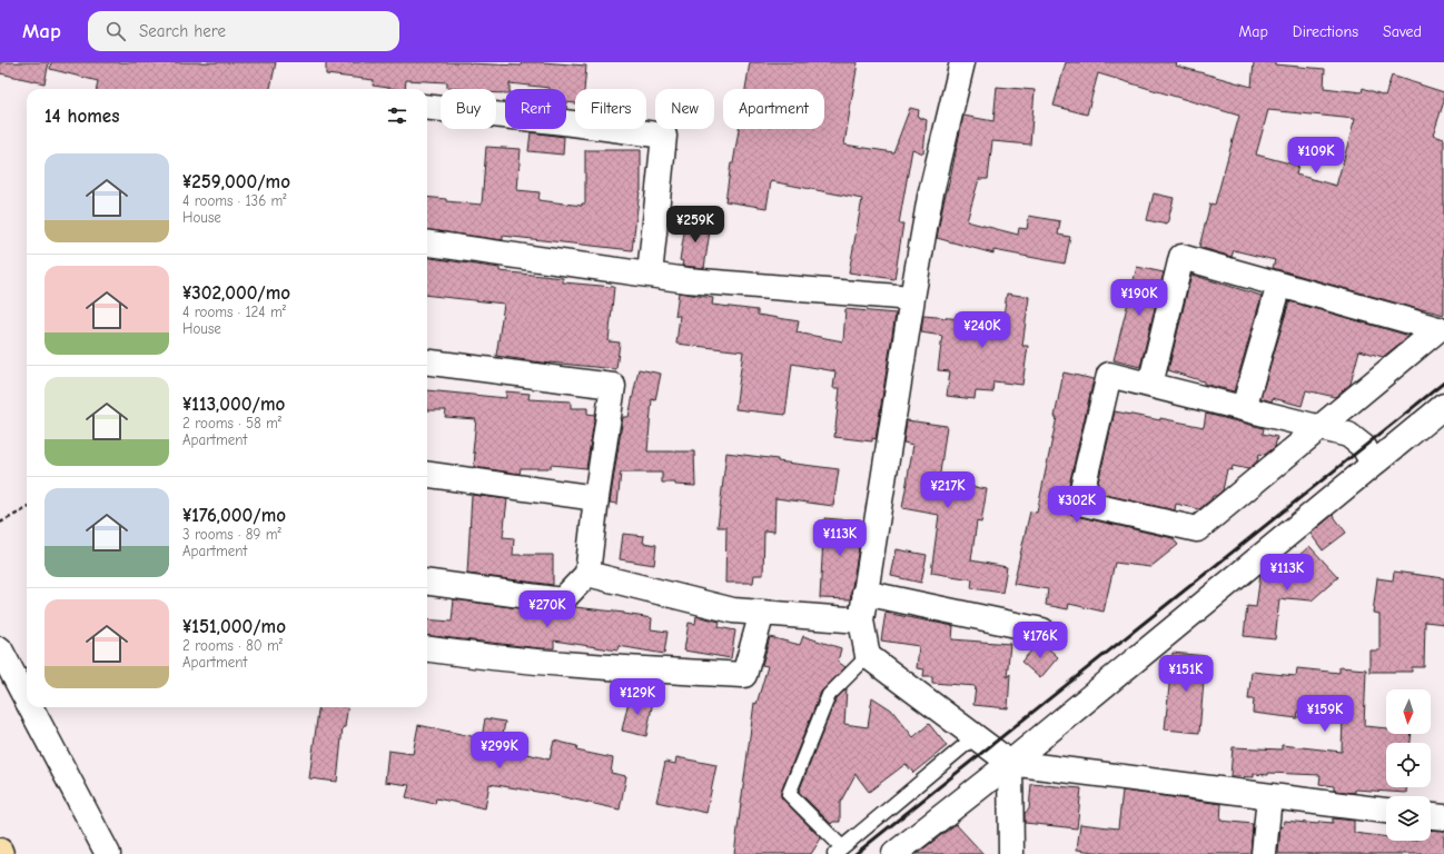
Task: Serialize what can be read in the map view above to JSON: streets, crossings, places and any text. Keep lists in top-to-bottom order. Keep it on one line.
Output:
{"north":"bottom","page":{"header":"Map","search":"Search here","nav":["Map","Directions","Saved"],"chip":["Buy","Rent","Filters","New","Apartment"],"heading":"14 homes","price":["¥109K","¥259K","¥190K","¥240K","¥217K","¥302K","¥113K","¥113K","¥270K","¥176K","¥151K","¥129K","¥159K","¥299K"],"list":[{"name":"¥259,000/mo","note":"4 rooms · 136 m² · House"},{"name":"¥302,000/mo","note":"4 rooms · 124 m² · House"},{"name":"¥113,000/mo","note":"2 rooms · 58 m² · Apartment"},{"name":"¥176,000/mo","note":"3 rooms · 89 m² · Apartment"},{"name":"¥151,000/mo","note":"2 rooms · 80 m² · Apartment"}]}}
